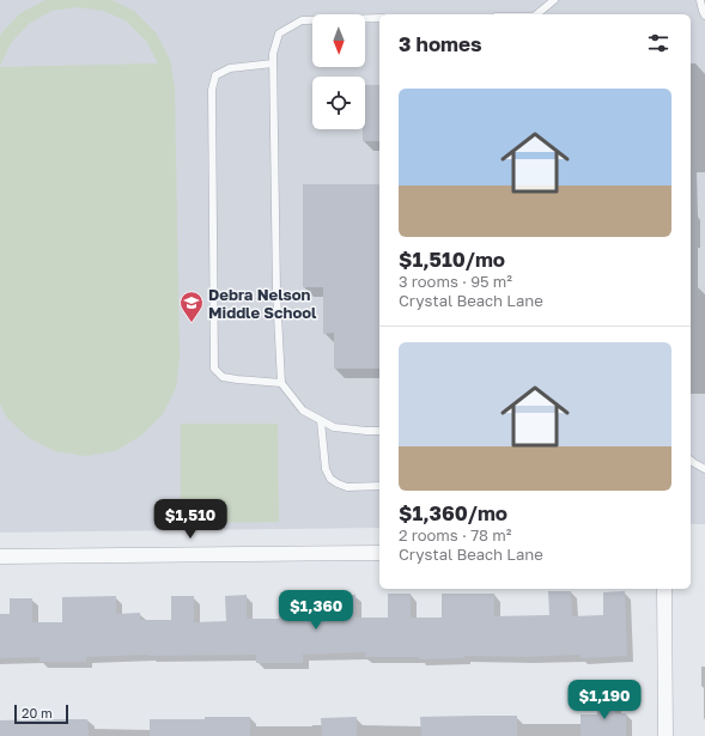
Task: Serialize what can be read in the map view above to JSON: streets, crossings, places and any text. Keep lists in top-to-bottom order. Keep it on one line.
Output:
{"places":{"school or university":["Debra Nelson Middle School"]},"scale_bar":"20 m","north":"bottom","page":{"heading":"3 homes","list":[{"name":"$1,510/mo","note":"3 rooms · 95 m² · Crystal Beach Lane"},{"name":"$1,360/mo","note":"2 rooms · 78 m² · Crystal Beach Lane"}],"price":["$1,510","$1,360","$1,190"],"scale":"20 m"}}
